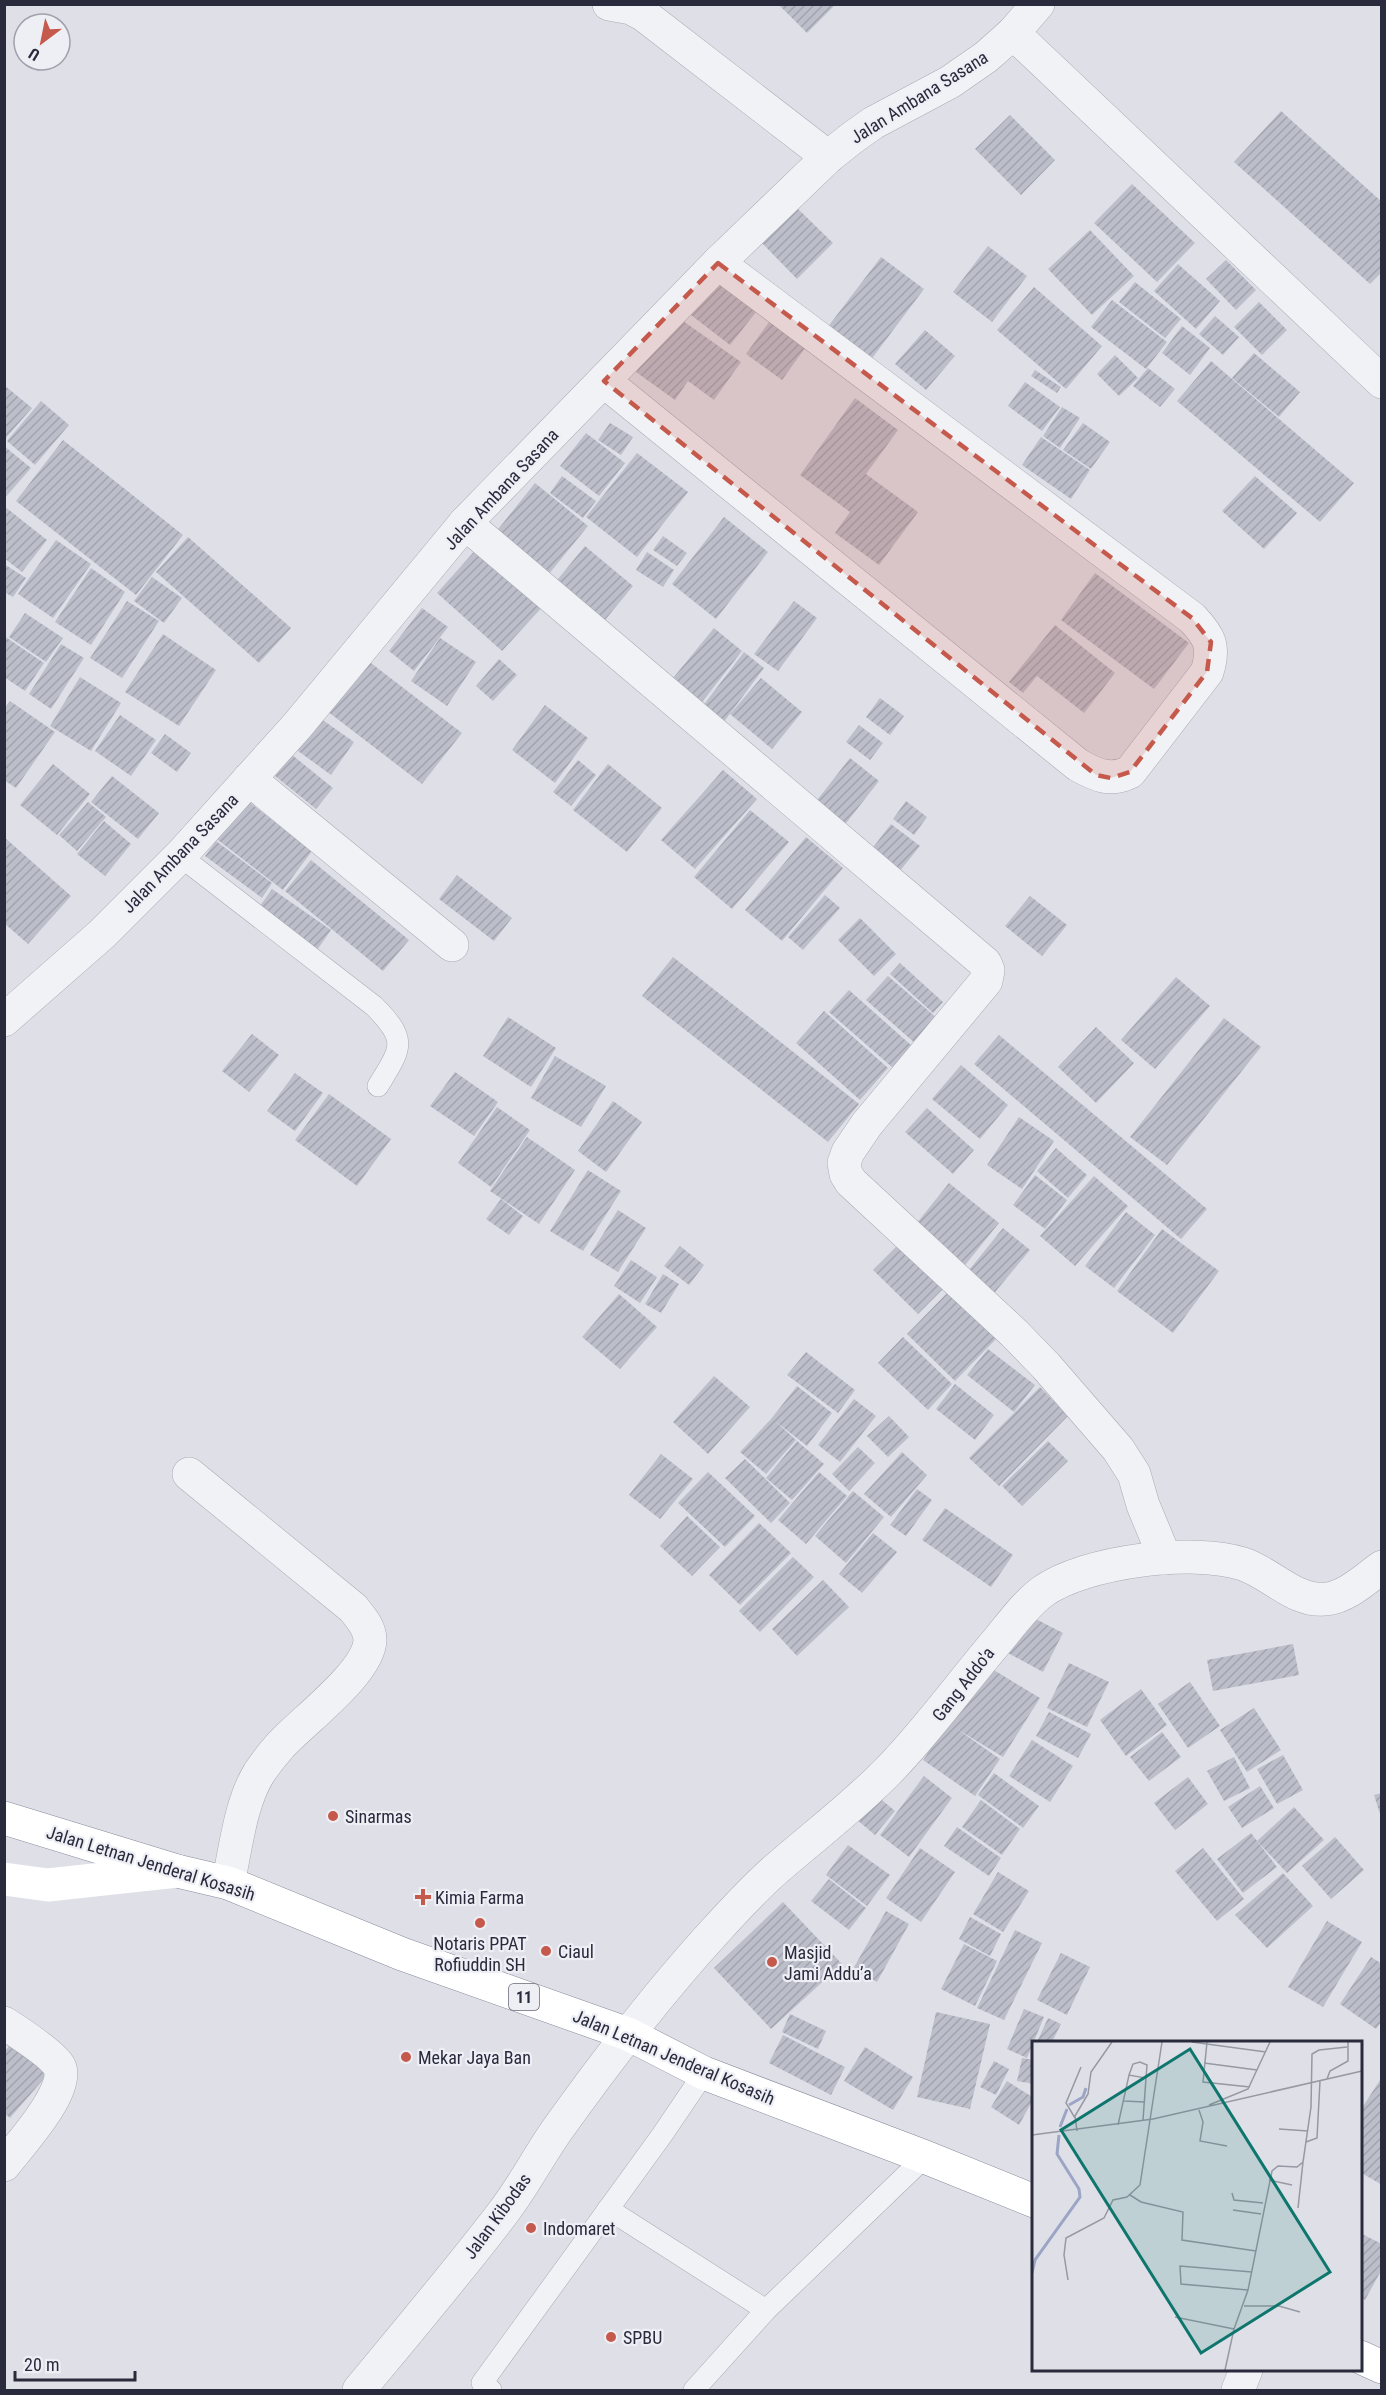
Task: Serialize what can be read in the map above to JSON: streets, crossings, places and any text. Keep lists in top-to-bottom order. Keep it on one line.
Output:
{"streets":{"main road":["Jalan Letnan Jenderal Kosasih","11"],"street":["Jalan Ambana Sasana","Gang Addo'a","Jalan Kibodas"]},"crossings":[["Gang Addo'a","Jalan Letnan Jenderal Kosasih"],["Gang Addo'a","Jalan Kibodas"],["Jalan Letnan Jenderal Kosasih","Jalan Kibodas"]],"places":{"other":["Sinarmas","Notaris PPAT Rofiuddin SH","Ciaul","Masjid Jami Addu’a","Mekar Jaya Ban","Indomaret","SPBU"],"health":["Kimia Farma"]},"scale_bar":"20 m","north":"bottom left"}
